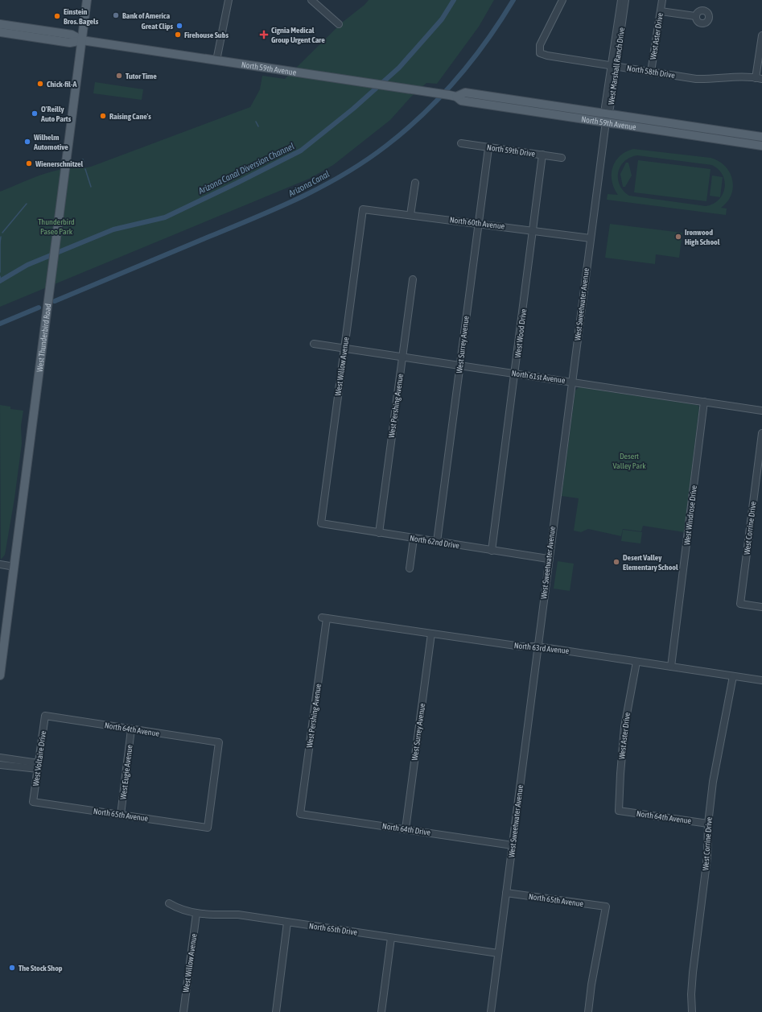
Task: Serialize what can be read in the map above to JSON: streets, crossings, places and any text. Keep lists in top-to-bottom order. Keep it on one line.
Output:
{"streets":{"main road":["North 59th Avenue","West Thunderbird Road"],"street":["West Aster Drive","West Marshall Ranch Drive","North 58th Drive","North 59th Drive","North 60th Avenue","West Sweetwater Avenue","West Wood Drive","West Surrey Avenue","West Willow Avenue","North 61st Avenue","West Pershing Avenue","West Windrose Drive","West Corrine Drive","North 62nd Drive","North 63rd Avenue","North 64th Avenue","West Voltaire Drive","West Eugie Avenue","North 65th Avenue","North 64th Drive","North 65th Drive"]},"crossings":[["West Aster Drive","North 58th Drive"],["West Aster Drive","North 63rd Avenue"],["West Aster Drive","North 64th Avenue"],["West Marshall Ranch Drive","North 59th Avenue"],["West Marshall Ranch Drive","North 58th Drive"],["West Marshall Ranch Drive","West Sweetwater Avenue"],["North 59th Avenue","West Sweetwater Avenue"],["North 59th Avenue","West Thunderbird Road"],["North 59th Drive","West Wood Drive"],["North 59th Drive","West Surrey Avenue"],["North 60th Avenue","West Sweetwater Avenue"],["North 60th Avenue","West Wood Drive"],["North 60th Avenue","West Surrey Avenue"],["North 60th Avenue","West Willow Avenue"],["West Sweetwater Avenue","North 61st Avenue"],["West Sweetwater Avenue","North 62nd Drive"],["West Sweetwater Avenue","North 63rd Avenue"],["West Sweetwater Avenue","North 65th Avenue"],["West Sweetwater Avenue","North 64th Drive"],["West Sweetwater Avenue","North 65th Drive"],["West Wood Drive","North 61st Avenue"],["West Wood Drive","North 62nd Drive"],["West Surrey Avenue","North 61st Avenue"],["West Surrey Avenue","North 62nd Drive"],["West Surrey Avenue","North 63rd Avenue"],["West Surrey Avenue","North 64th Drive"],["West Willow Avenue","North 61st Avenue"],["West Willow Avenue","North 62nd Drive"],["West Willow Avenue","North 65th Drive"],["North 61st Avenue","West Pershing Avenue"],["North 61st Avenue","West Windrose Drive"],["West Pershing Avenue","North 62nd Drive"],["West Pershing Avenue","North 63rd Avenue"],["West Pershing Avenue","North 64th Drive"],["West Windrose Drive","North 63rd Avenue"],["West Corrine Drive","North 63rd Avenue"],["West Corrine Drive","North 64th Avenue"],["North 64th Avenue","West Voltaire Drive"],["North 64th Avenue","West Eugie Avenue"],["North 64th Avenue","North 65th Avenue"],["West Voltaire Drive","North 65th Avenue"],["West Eugie Avenue","North 65th Avenue"]],"water":["Arizona Canal Diversion Channel","Arizona Canal"],"parks":["Thunderbird Paseo Park","Desert Valley Park"],"places":{"other":["Bank of America","Einstein Bros. Bagels","Great Clips","Firehouse Subs","Tutor Time","Chick-fil-A","O'Reilly Auto Parts","Raising Cane's","Wilhelm Automotive","Wienerschnitzel","Ironwood High School","Desert Valley Elementary School","The Stock Shop"],"health":["Cignia Medical Group Urgent Care"]}}
